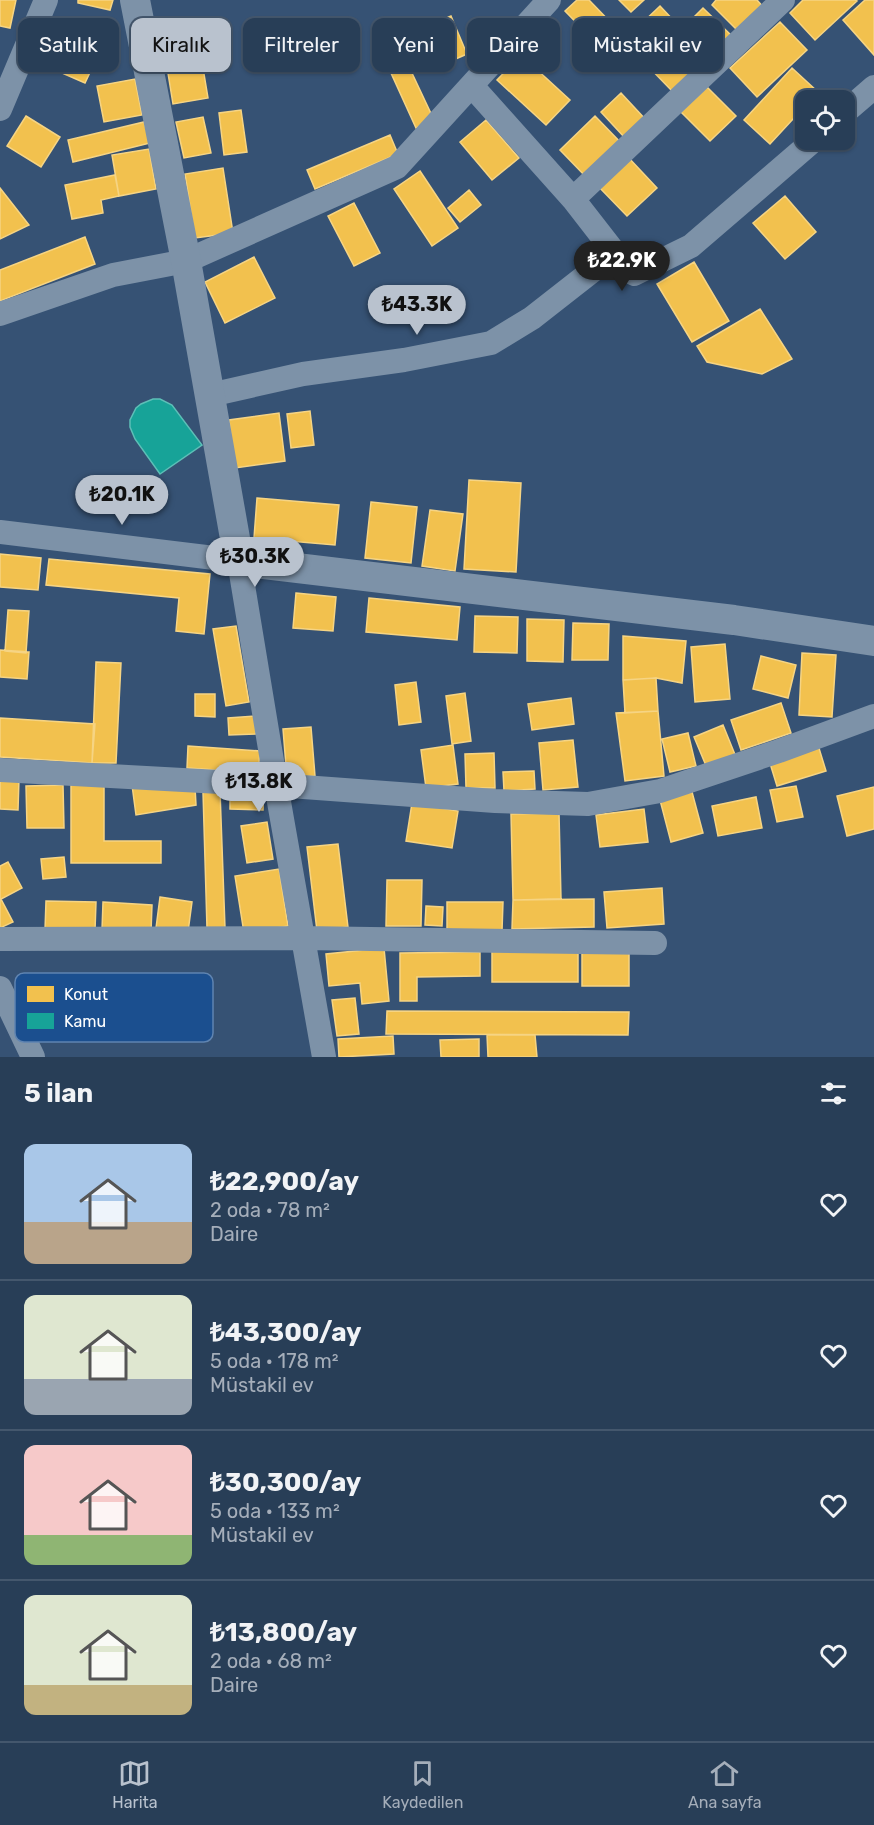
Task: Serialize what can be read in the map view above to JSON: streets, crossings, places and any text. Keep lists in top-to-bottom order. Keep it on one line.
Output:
{"legend":["Konut","Kamu"],"page":{"chip":["Satılık","Kiralık","Filtreler","Yeni","Daire","Müstakil ev"],"price":["₺22.9K","₺43.3K","₺20.1K","₺30.3K","₺13.8K"],"heading":"5 ilan","list":[{"name":"₺22,900/ay","note":"2 oda · 78 m² · Daire"},{"name":"₺43,300/ay","note":"5 oda · 178 m² · Müstakil ev"},{"name":"₺30,300/ay","note":"5 oda · 133 m² · Müstakil ev"},{"name":"₺13,800/ay","note":"2 oda · 68 m² · Daire"}],"tabs":["Harita","Kaydedilen","Ana sayfa"]}}
